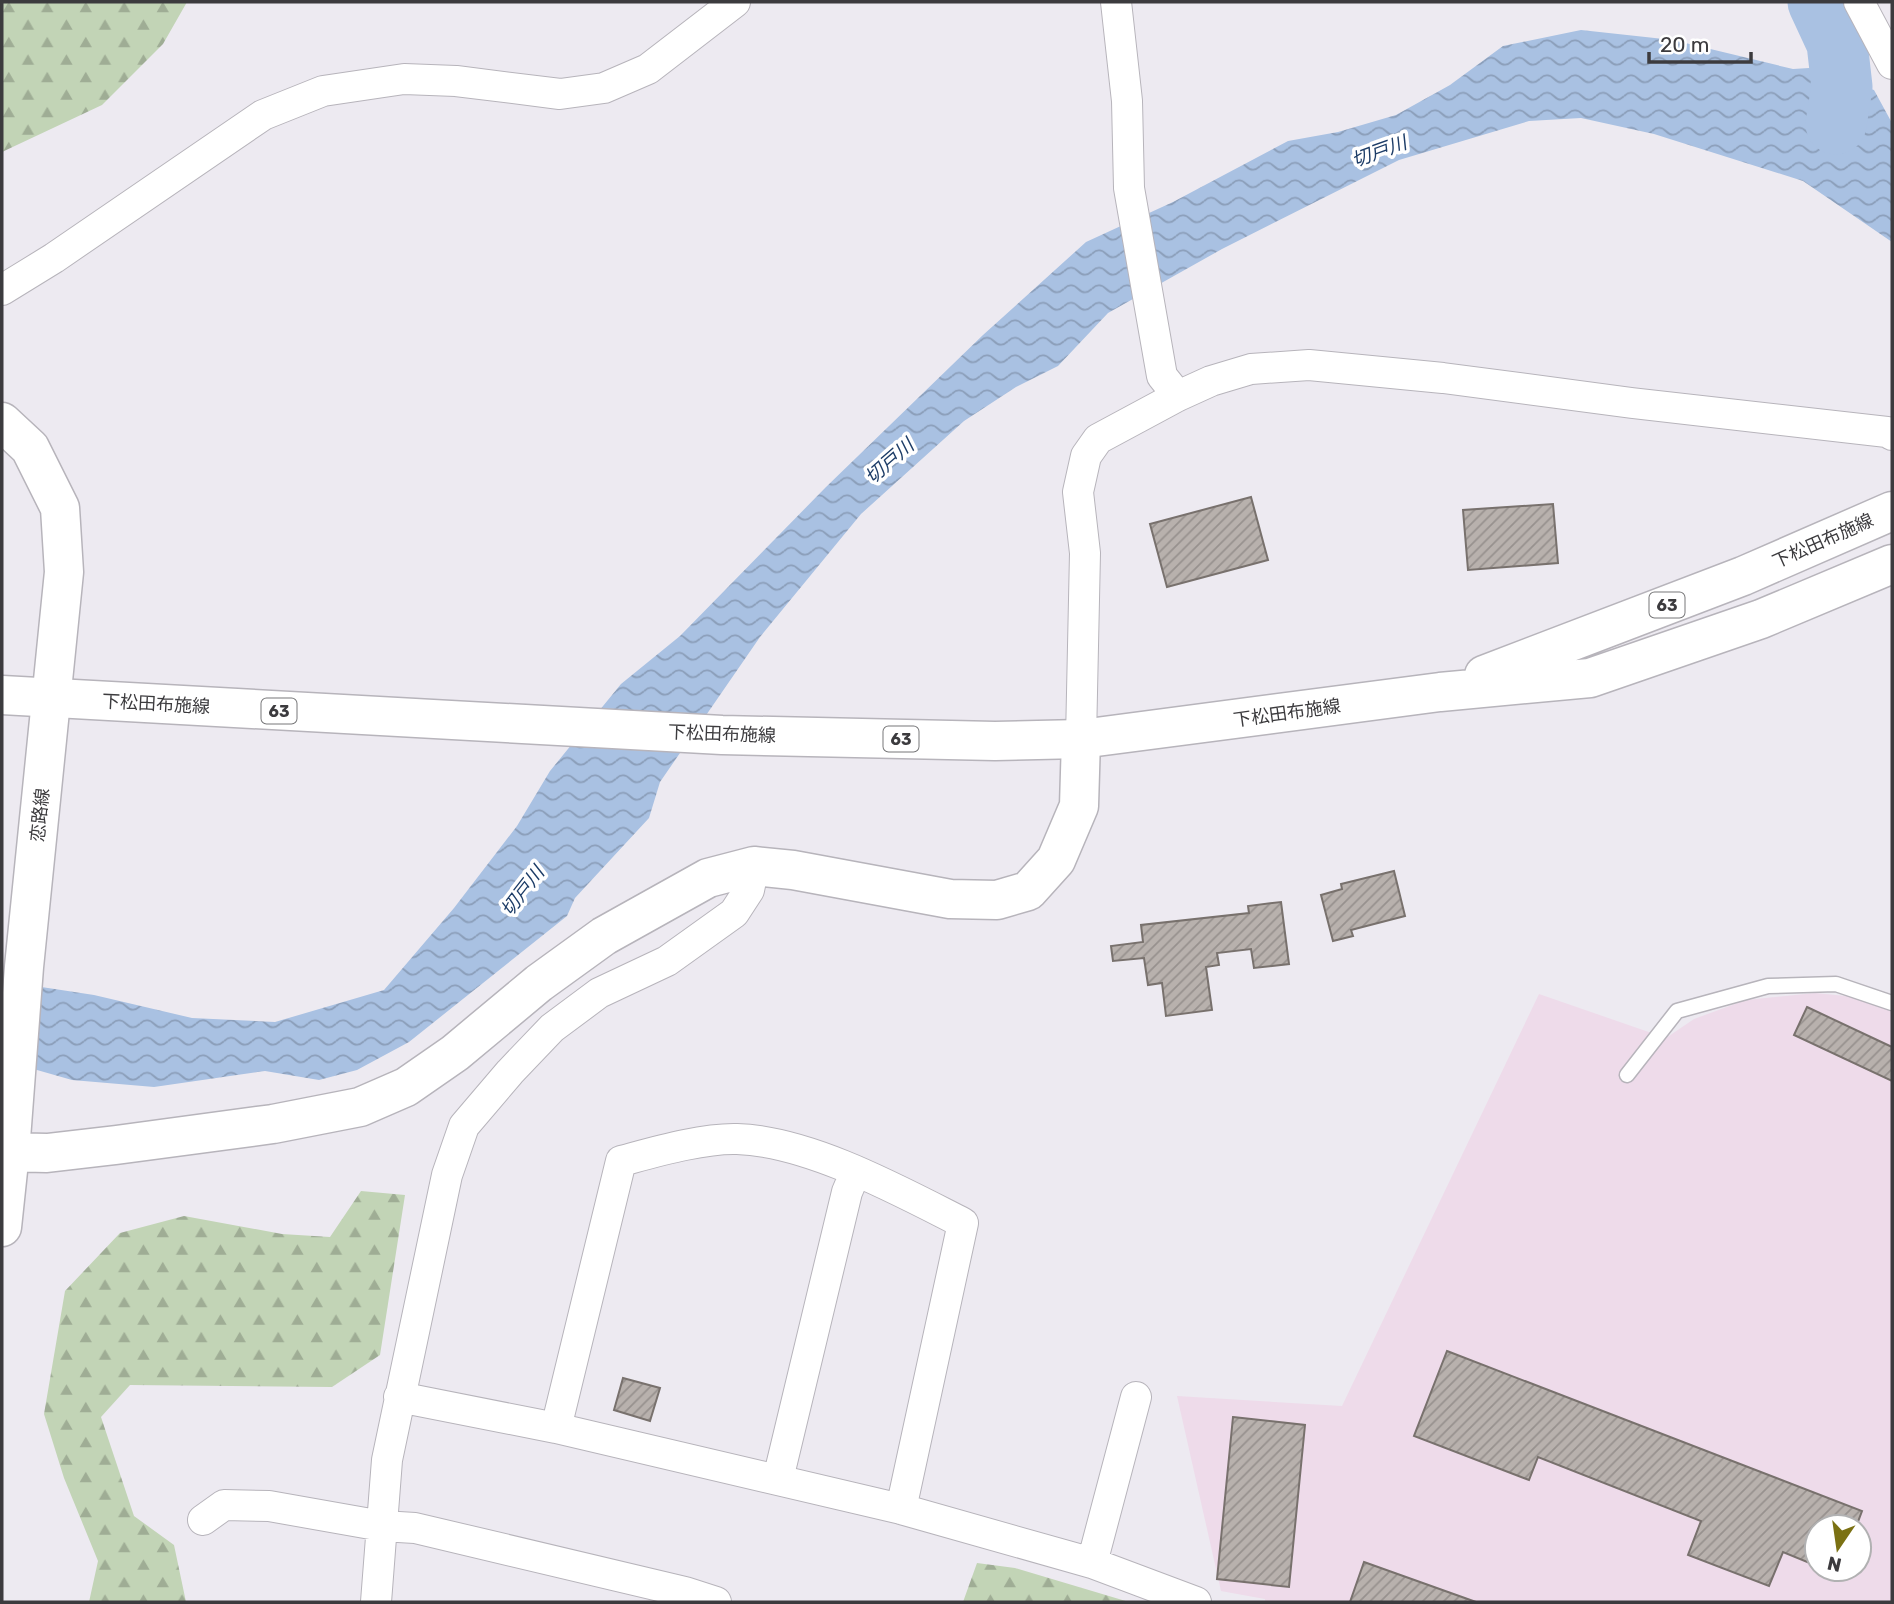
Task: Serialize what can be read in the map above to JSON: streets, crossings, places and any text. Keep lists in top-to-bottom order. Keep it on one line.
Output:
{"streets":{"main road":["下松田布施線","63","恋路線"]},"crossings":[["下松田布施線","恋路線"]],"water":["切戸川"],"scale_bar":"20 m","north":"bottom"}
